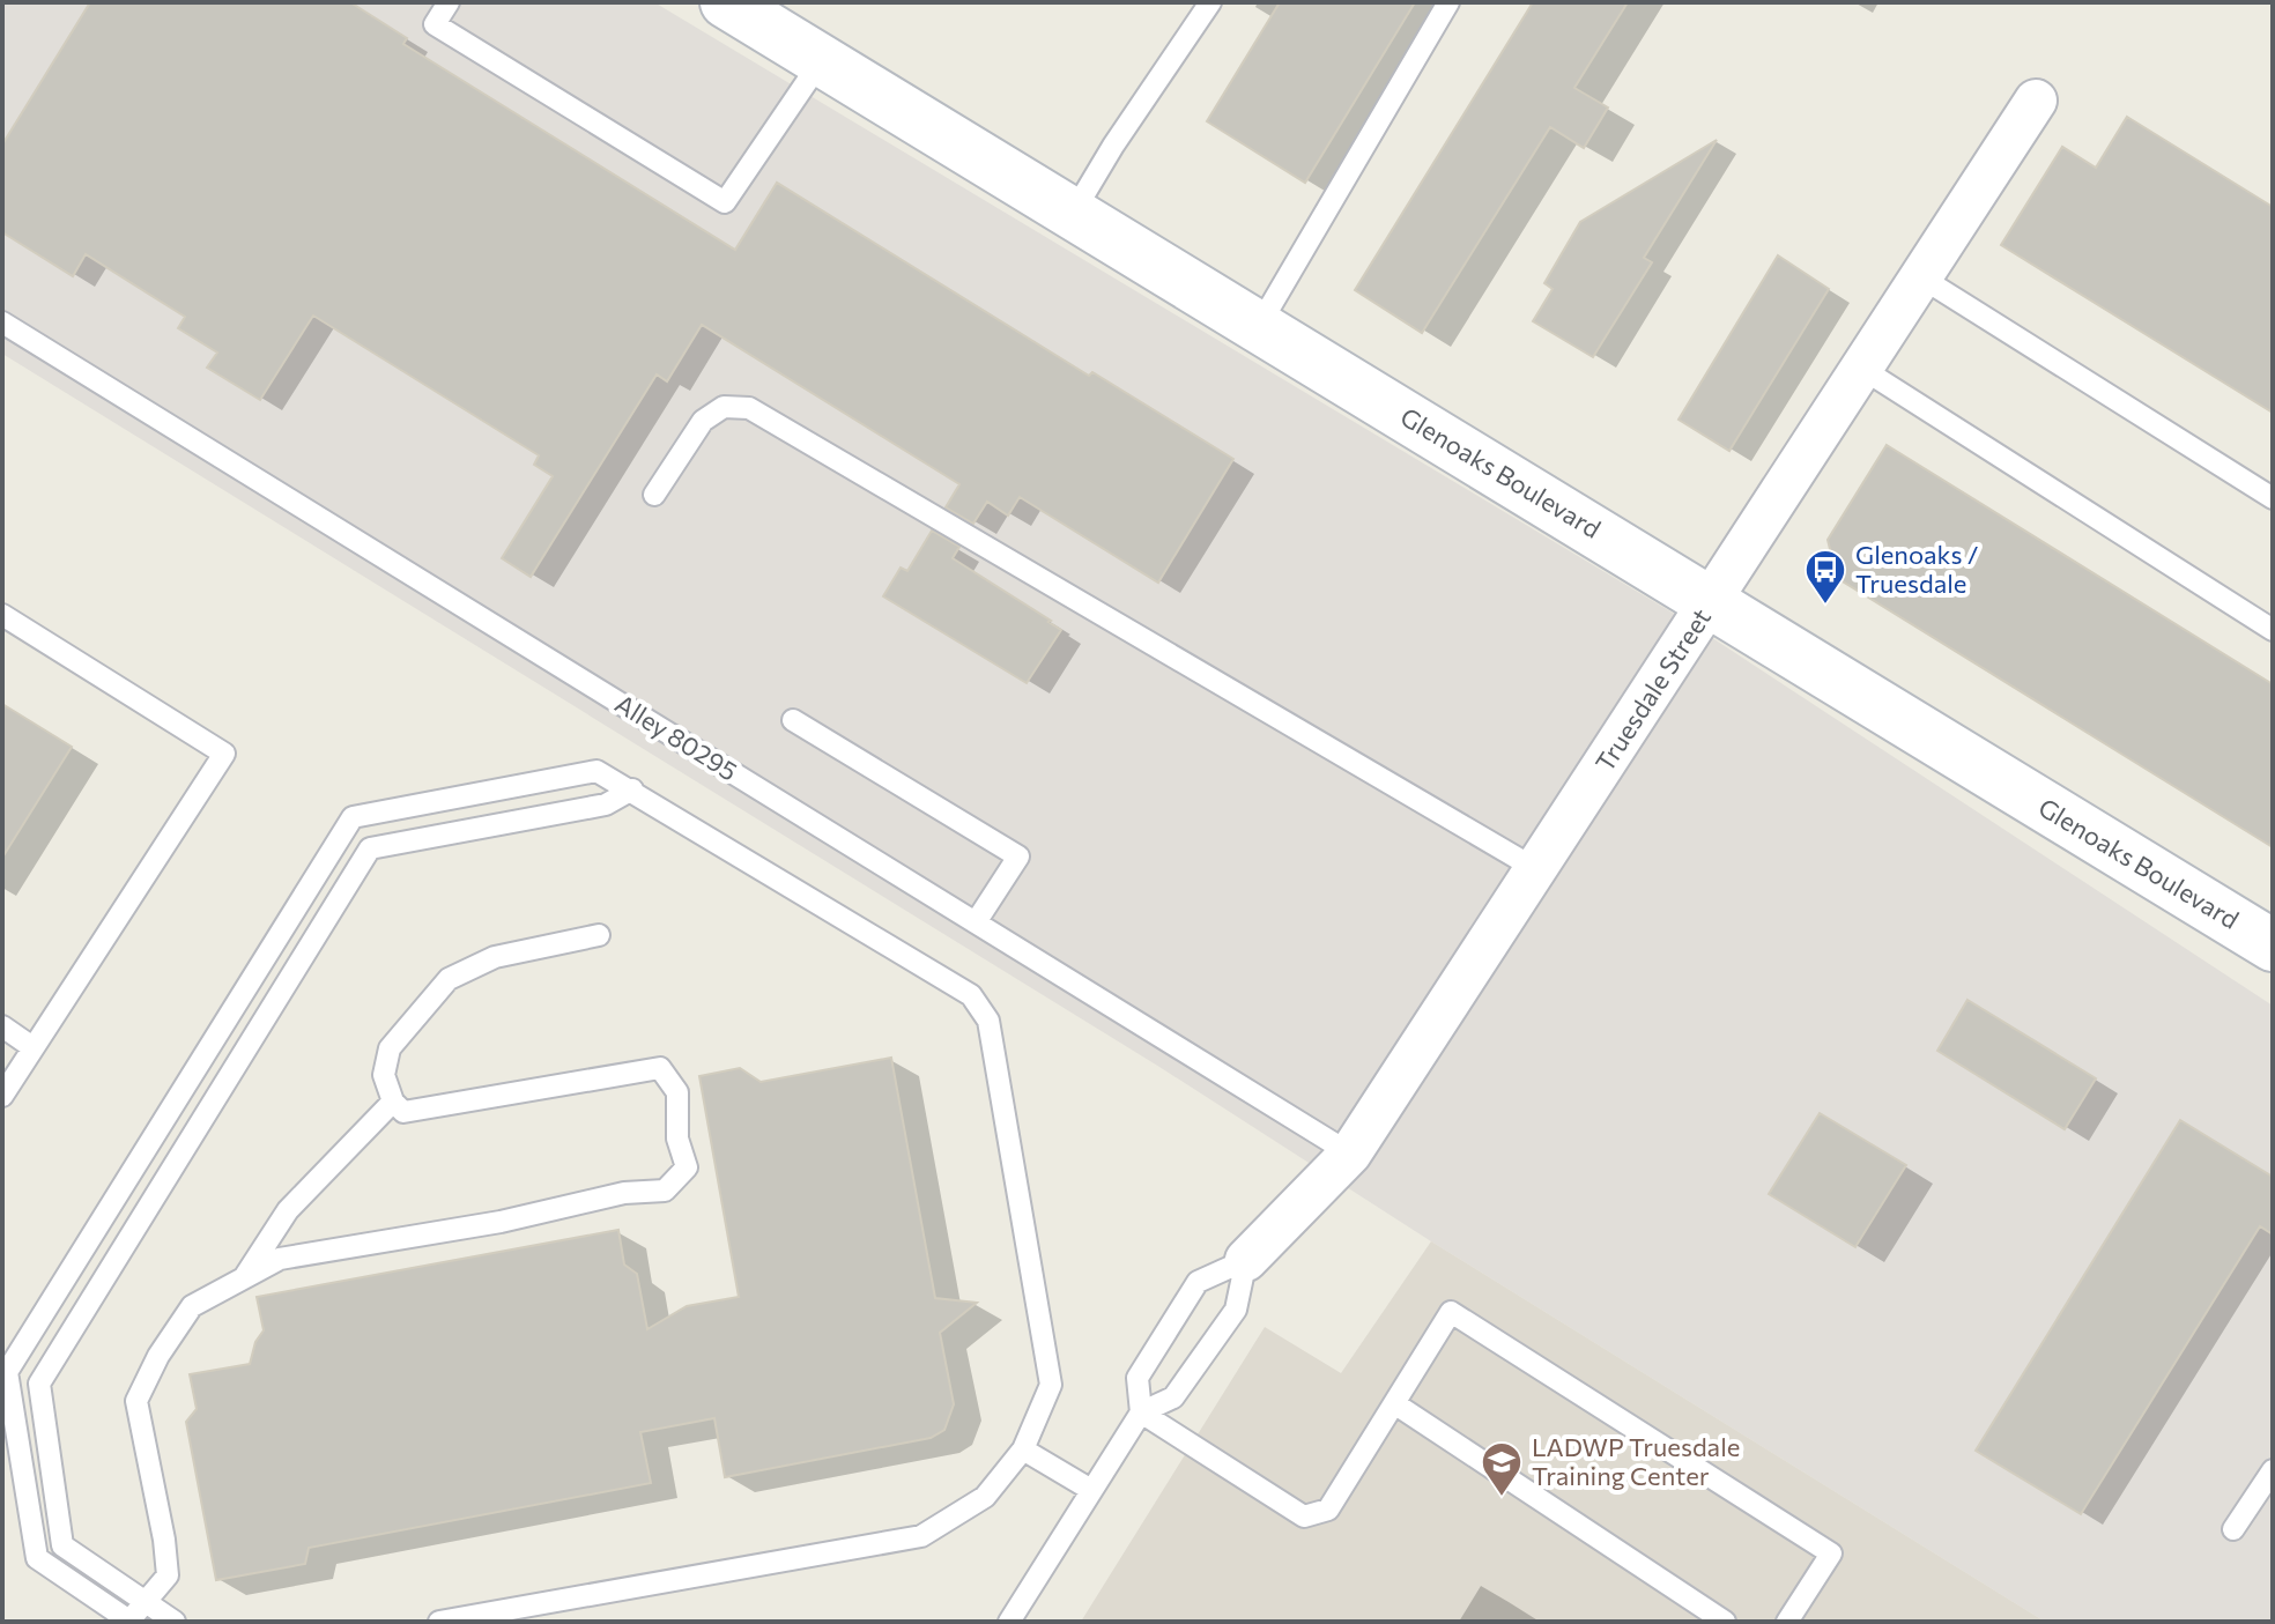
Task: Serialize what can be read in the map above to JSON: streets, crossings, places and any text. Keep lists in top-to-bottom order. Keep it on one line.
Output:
{"streets":{"main road":["Glenoaks Boulevard"],"street":["Truesdale Street"],"lane":["Alley 80295"]},"crossings":[["Glenoaks Boulevard","Truesdale Street"],["Truesdale Street","Alley 80295"]],"places":{"bus stop":["Glenoaks / Truesdale"],"school or university":["LADWP Truesdale Training Center"]}}
